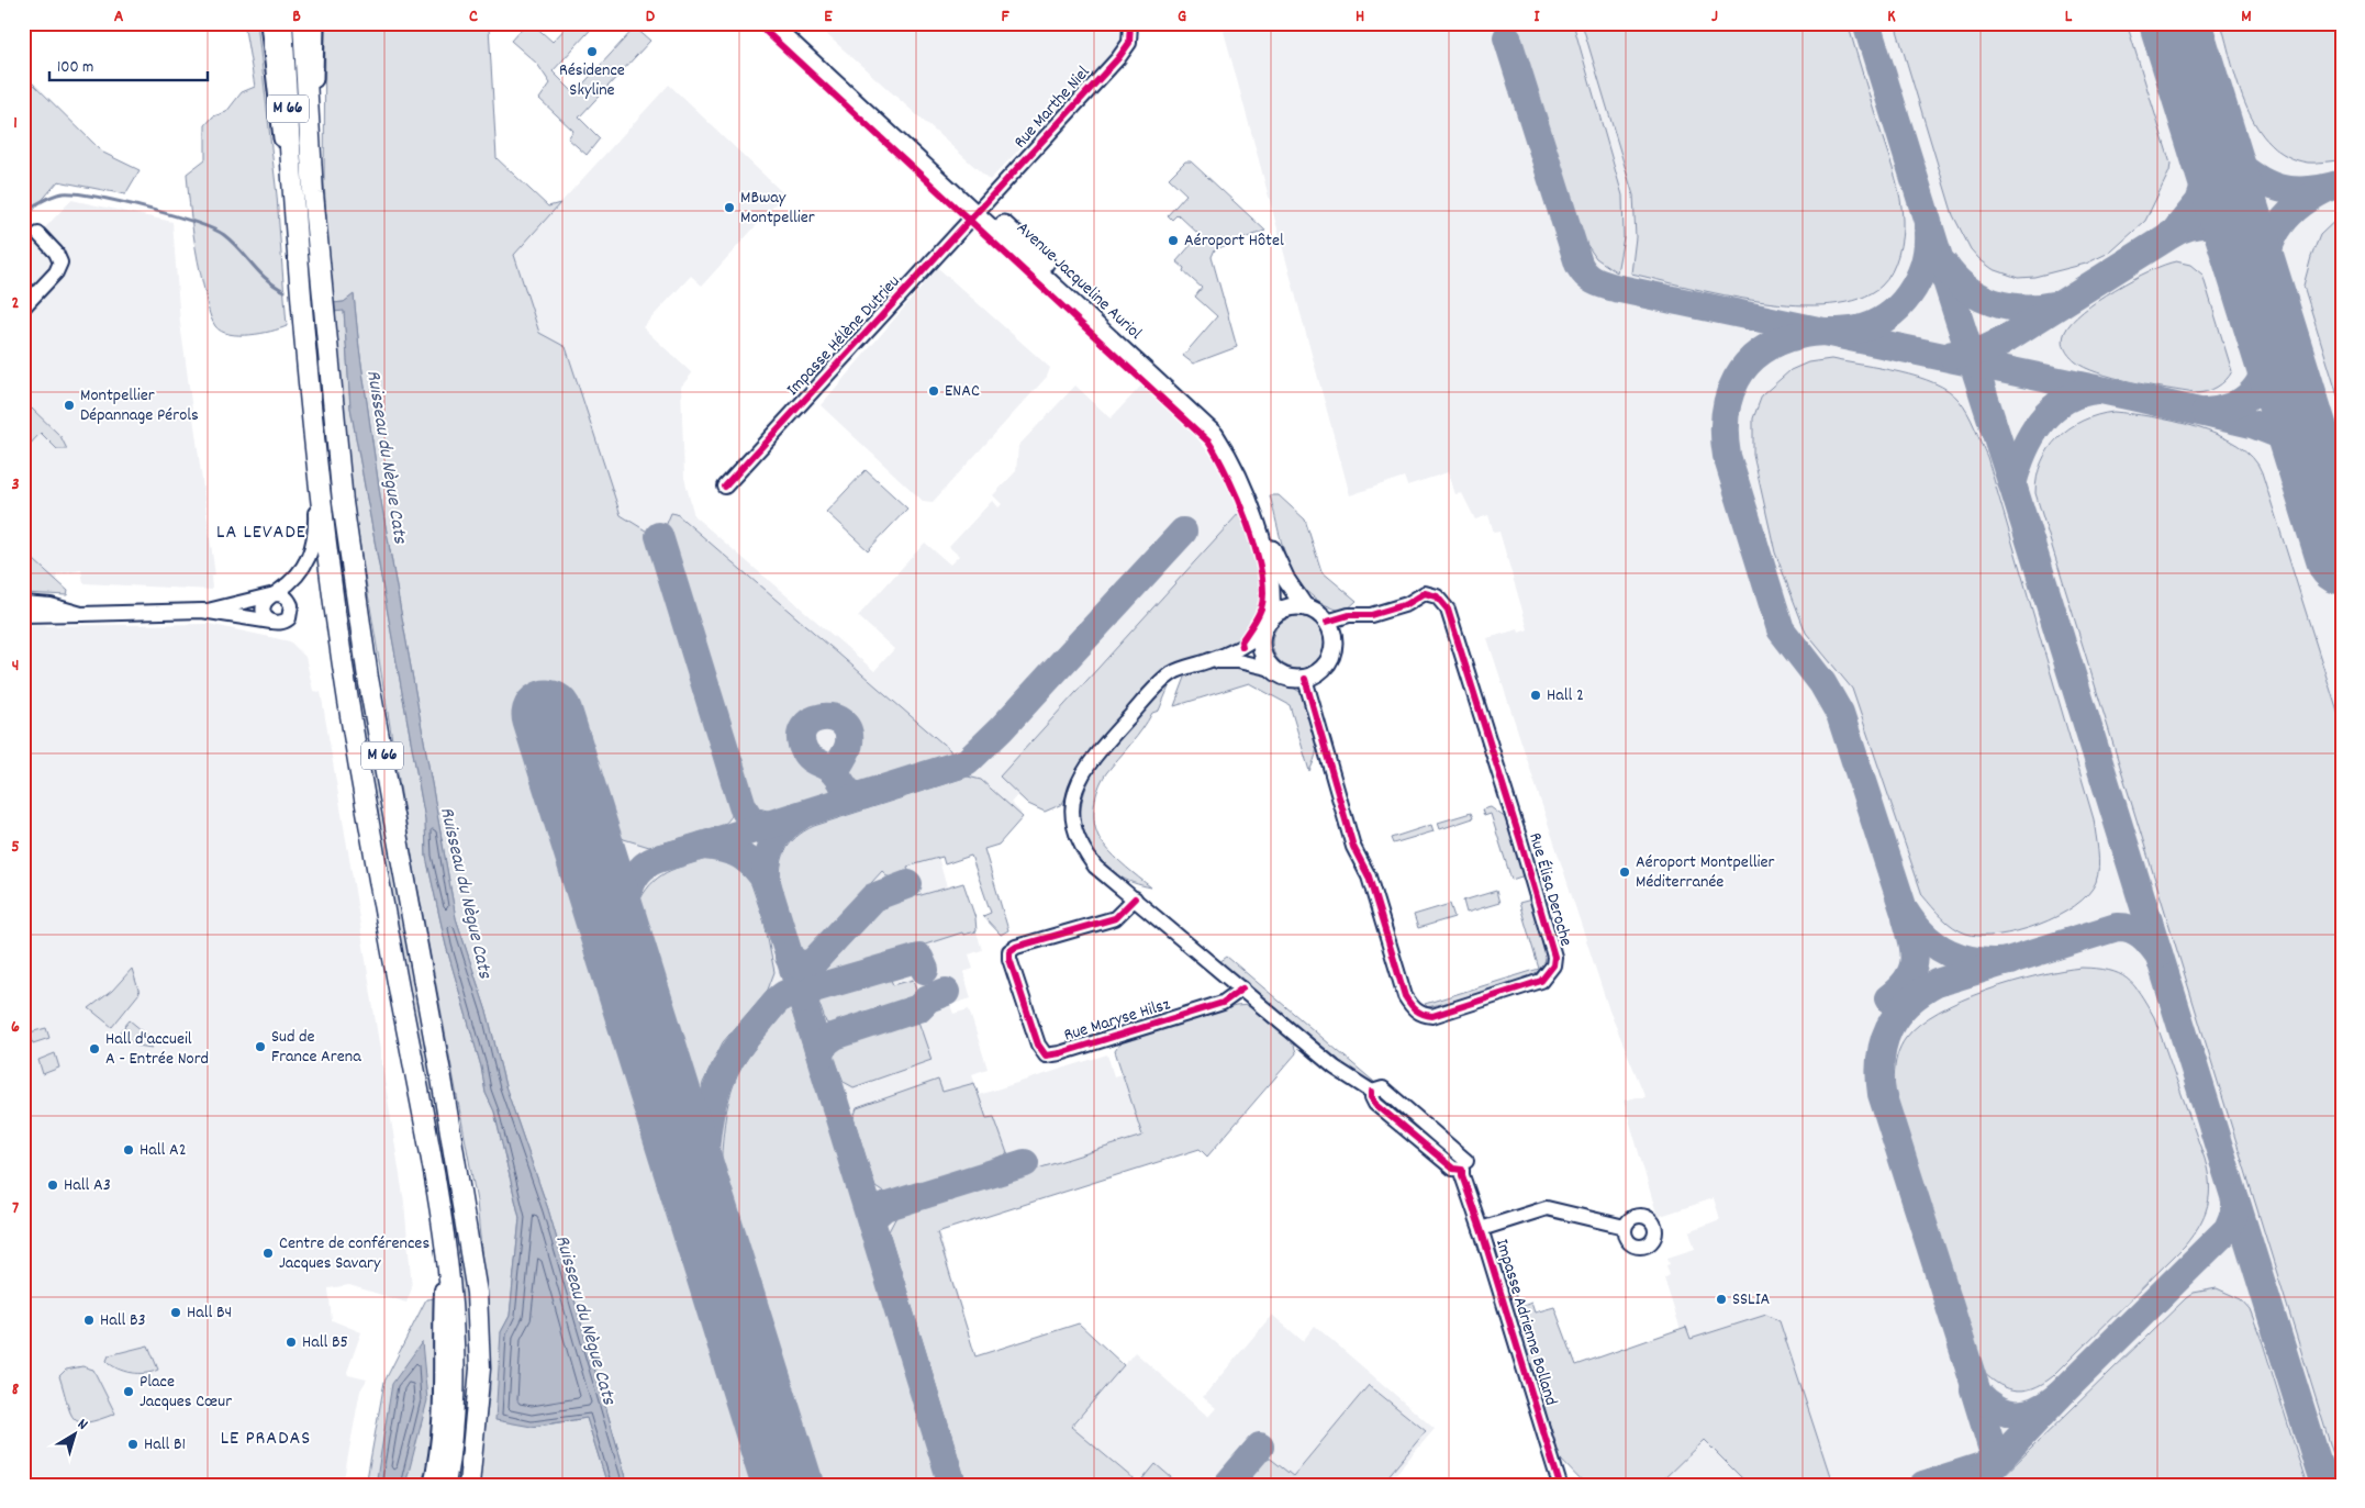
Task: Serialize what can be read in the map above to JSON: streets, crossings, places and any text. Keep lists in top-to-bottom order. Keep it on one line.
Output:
{"streets":{"highway":["M 66"],"main road":["Avenue Jacqueline Auriol"],"street":["Rue Marthe Niel","Impasse Hélène Dutrieu","Rue Élisa Deroche","Rue Maryse Hilsz","Impasse Adrienne Bolland"]},"crossings":[["Rue Marthe Niel","Avenue Jacqueline Auriol"],["Rue Marthe Niel","Impasse Hélène Dutrieu"],["Avenue Jacqueline Auriol","Impasse Hélène Dutrieu"],["Avenue Jacqueline Auriol","Rue Élisa Deroche"],["Rue Maryse Hilsz","Impasse Adrienne Bolland"]],"districts":["LA LEVADE","LE PRADAS"],"water":["Ruisseau du Nègue Cats"],"places":["Résidence Skyline","MBway Montpellier","Aéroport Hôtel","ENAC","Montpellier Dépannage Pérols","Hall 2","Aéroport Montpellier Méditerranée","Sud de France Arena","Hall d'accueil A - Entrée Nord","Hall A2","Hall A3","Centre de conférences Jacques Savary","SSLIA","Hall B4","Hall B3","Hall B5","Place Jacques Cœur","Hall B1"],"scale_bar":"100 m","north":"top right","grid":{"columns":["A","B","C","D","E","F","G","H","I","J","K","L","M"],"rows":["1","2","3","4","5","6","7","8"]}}
